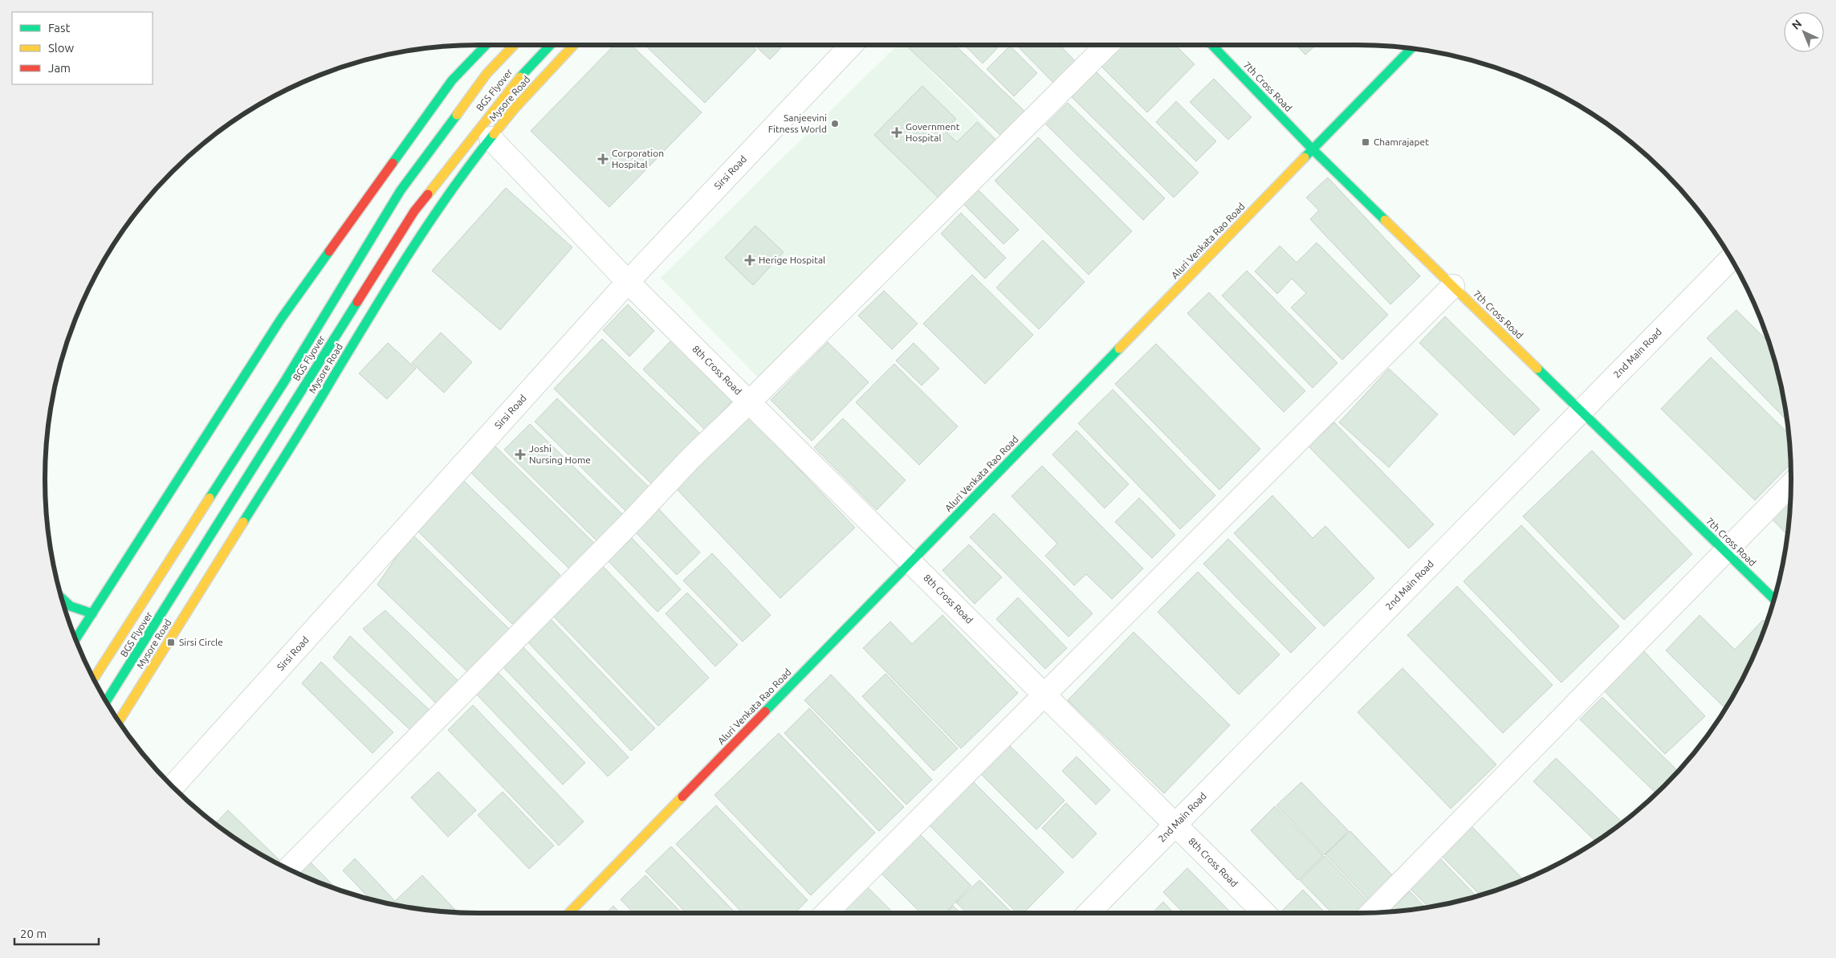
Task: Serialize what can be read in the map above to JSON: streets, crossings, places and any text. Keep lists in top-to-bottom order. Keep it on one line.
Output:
{"streets":{"main road":["7th Cross Road","BGS Flyover","Mysore Road","Aluri Venkata Rao Road"],"street":["Sirsi Road","2nd Main Road","8th Cross Road"]},"crossings":[["7th Cross Road","Aluri Venkata Rao Road"],["7th Cross Road","2nd Main Road"],["Mysore Road","8th Cross Road"],["Sirsi Road","8th Cross Road"],["Aluri Venkata Rao Road","8th Cross Road"],["2nd Main Road","8th Cross Road"]],"places":{"other":["Sanjeevini Fitness World"],"health":["Government Hospital","Corporation Hospital","Herige Hospital","Joshi Nursing Home"],"transit":["Chamrajapet","Sirsi Circle"]},"legend":["Fast","Slow","Jam"],"scale_bar":"20 m","north":"top left"}
